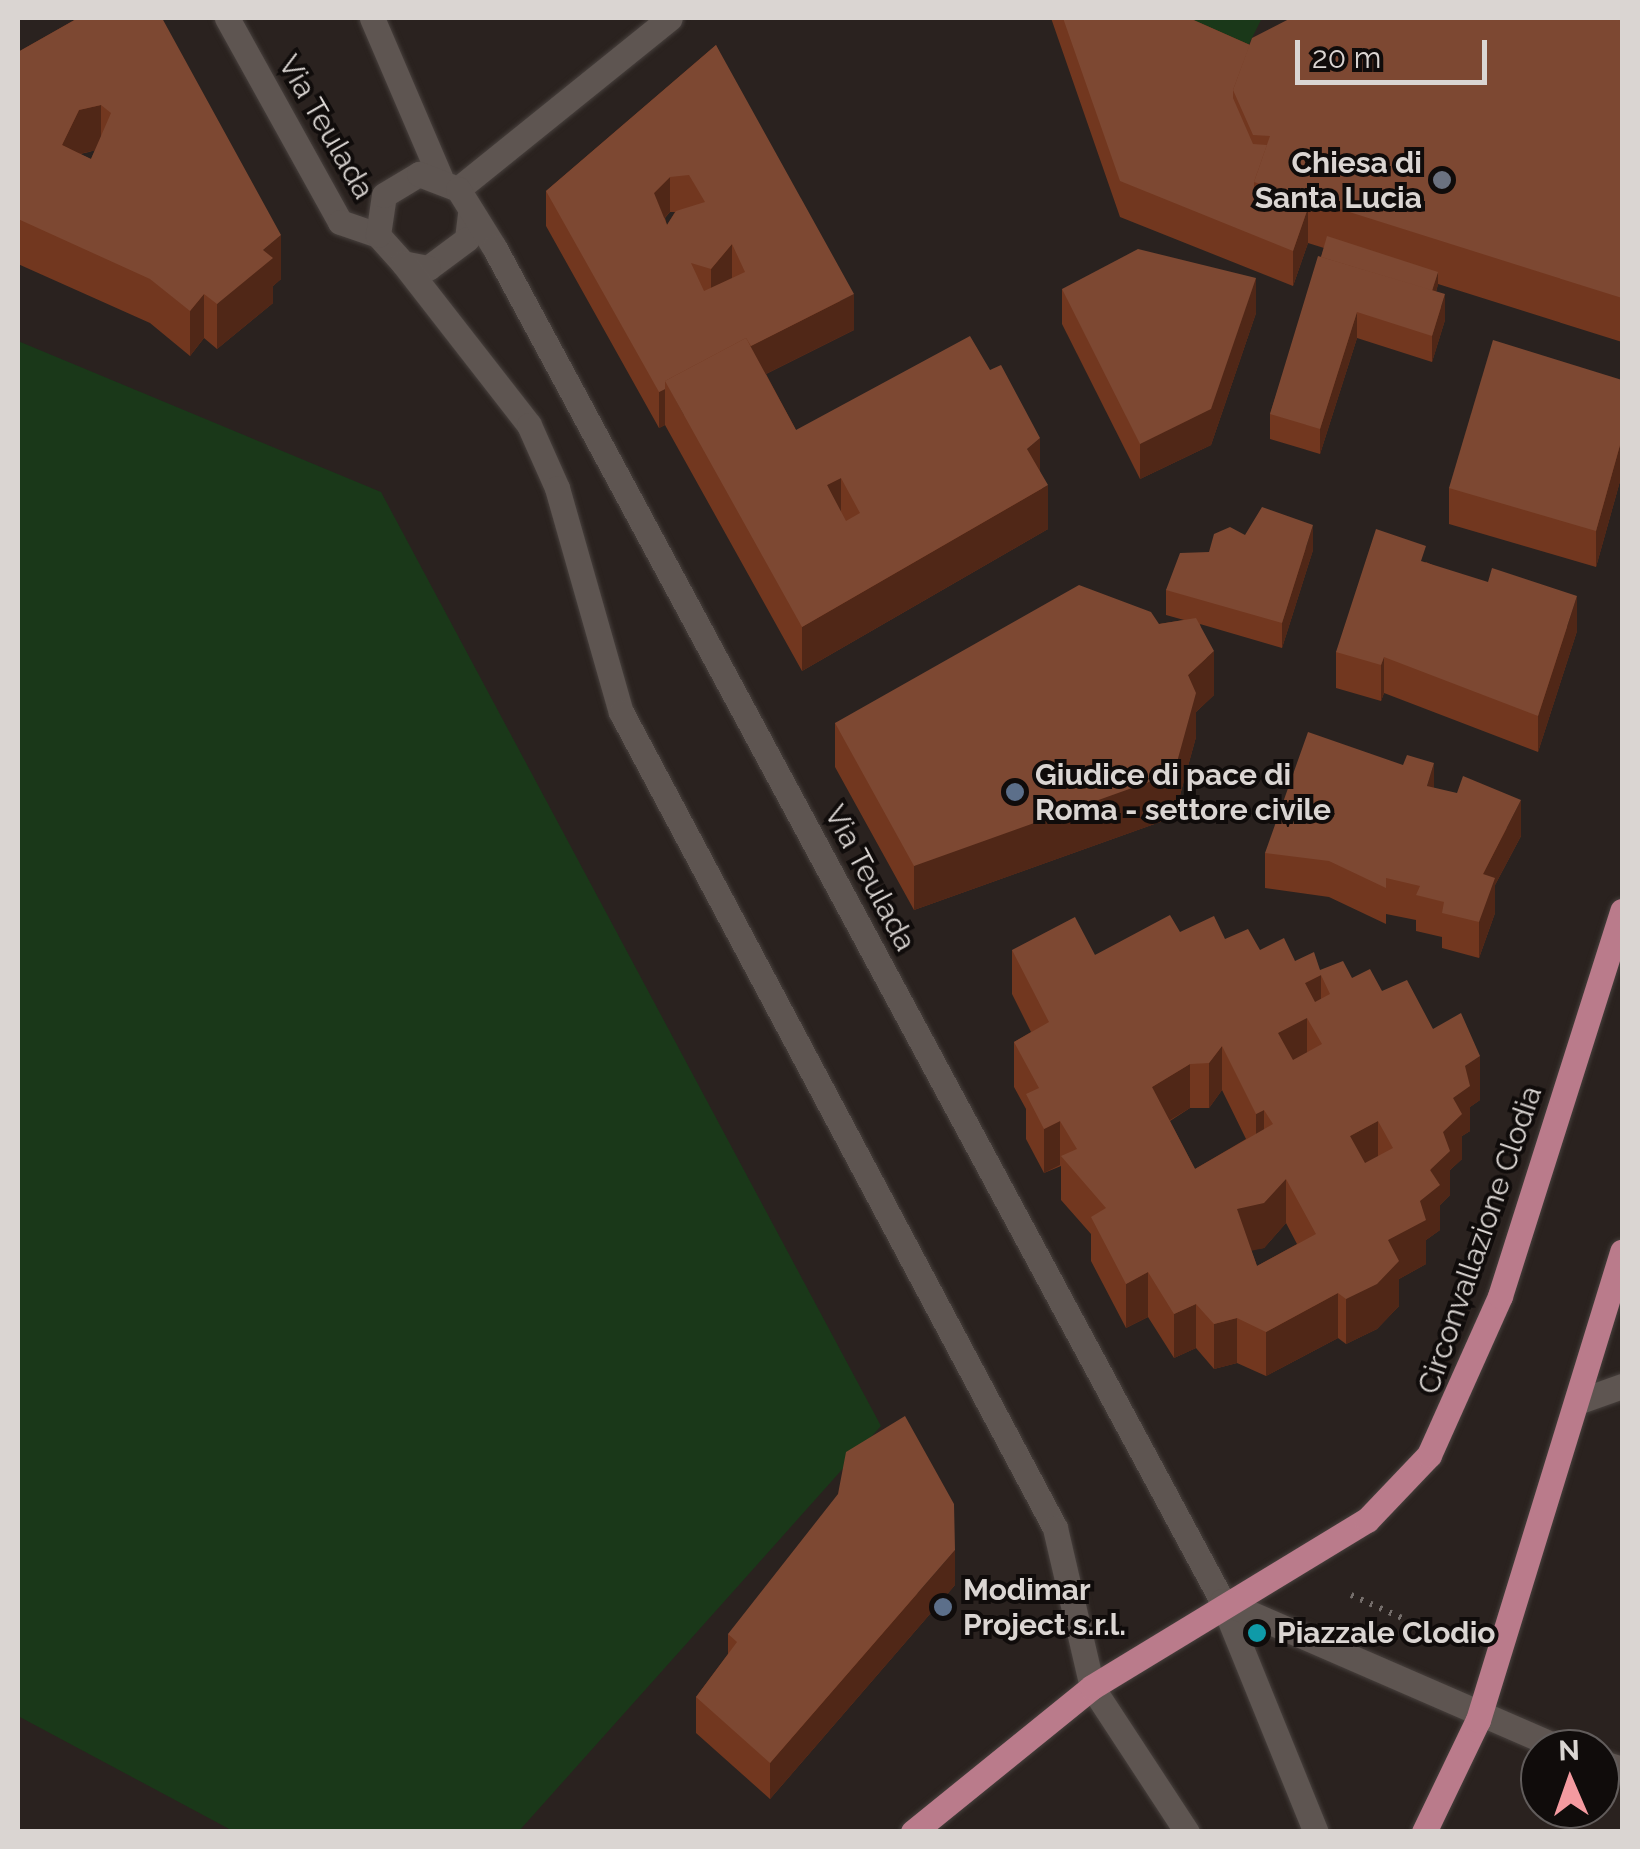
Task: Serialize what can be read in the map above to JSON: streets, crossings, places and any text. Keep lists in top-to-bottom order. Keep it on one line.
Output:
{"streets":{"main road":["Circonvallazione Clodia"],"street":["Via Teulada"]},"crossings":[["Via Teulada","Circonvallazione Clodia"]],"places":["Chiesa di Santa Lucia","Giudice di pace di Roma - settore civile","Modimar Project s.r.l.","Piazzale Clodio"],"scale_bar":"20 m","north":"top"}
